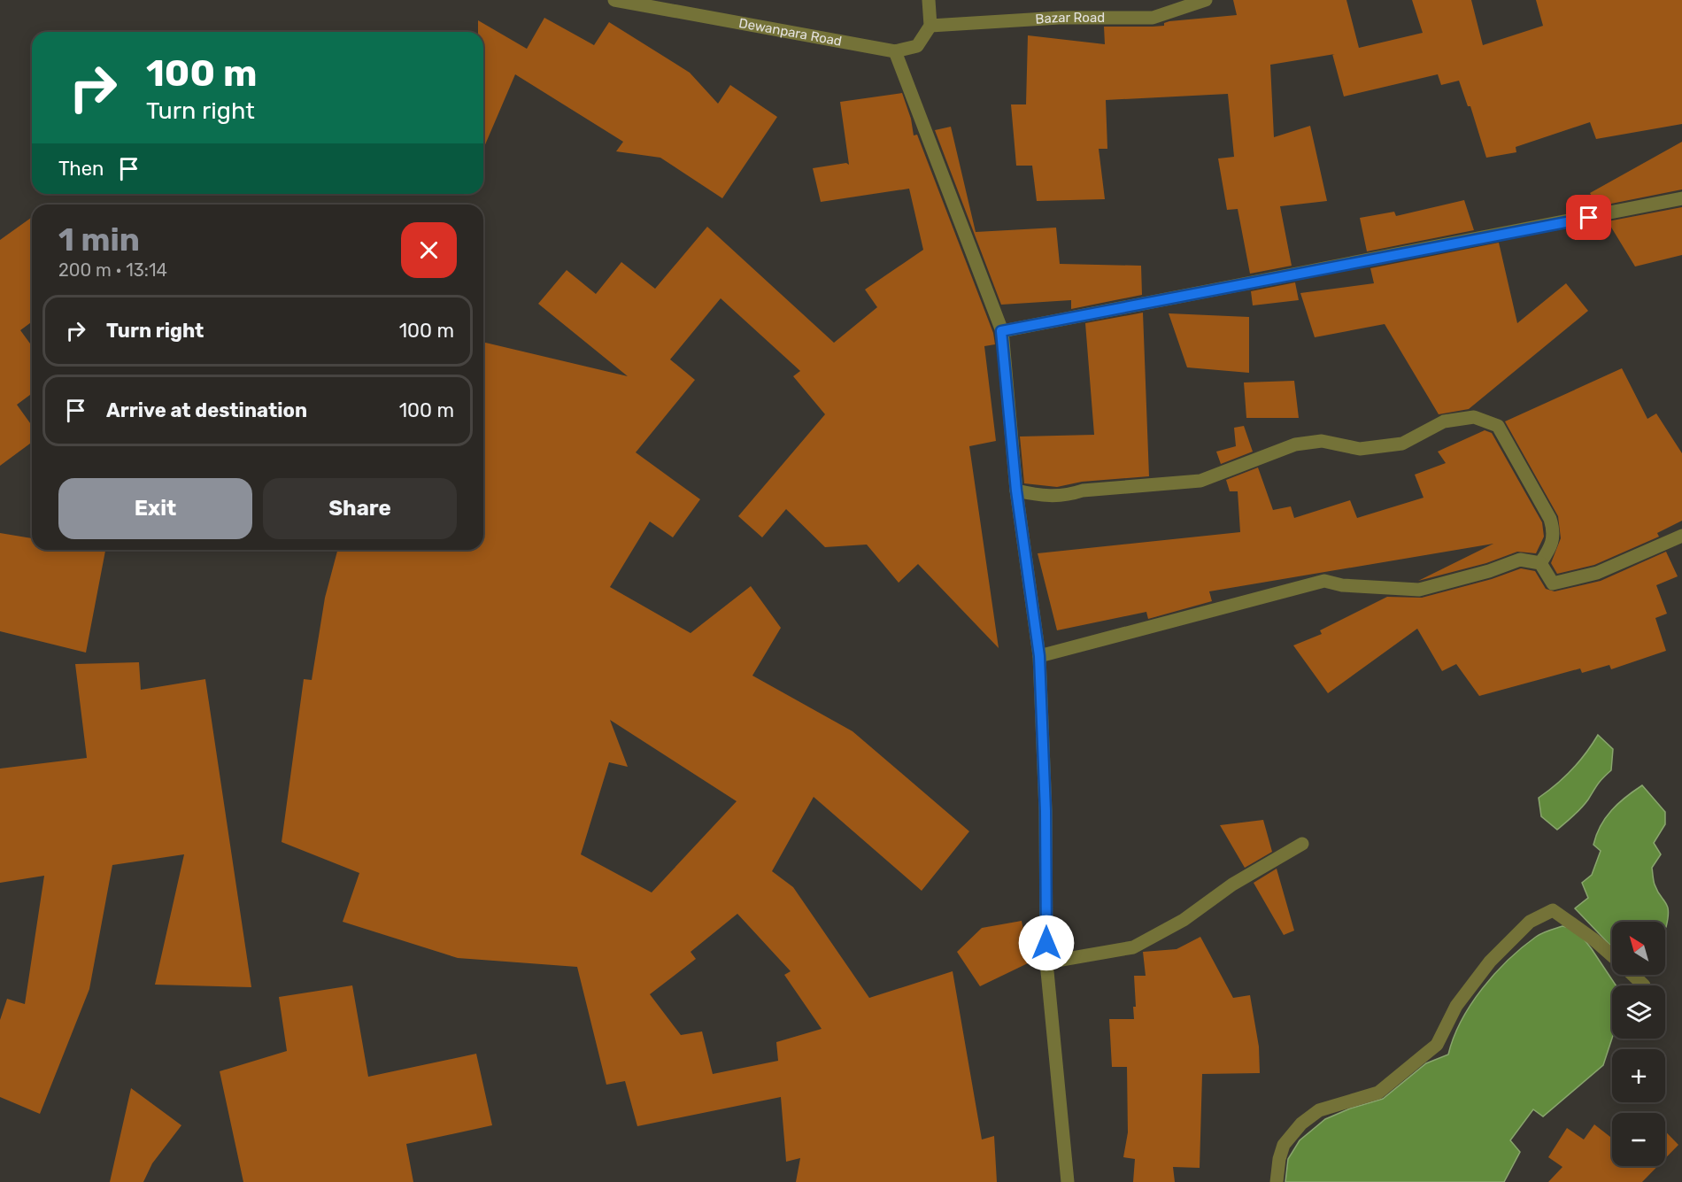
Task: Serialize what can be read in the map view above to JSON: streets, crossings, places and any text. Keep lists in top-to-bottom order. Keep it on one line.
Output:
{"streets":{"street":["Bazar Road","Dewanpara Road"]},"crossings":[["Bazar Road","Dewanpara Road"]],"north":"top left","page":{"turn":["100 m","Turn right"],"then":"Then","heading":["1 min","200 m · 13:14"],"list":[{"name":"Turn right","value":"100 m"},{"name":"Arrive at destination","value":"100 m"}],"buttons":["Exit","Share"],"map_buttons":["+","−"]}}
